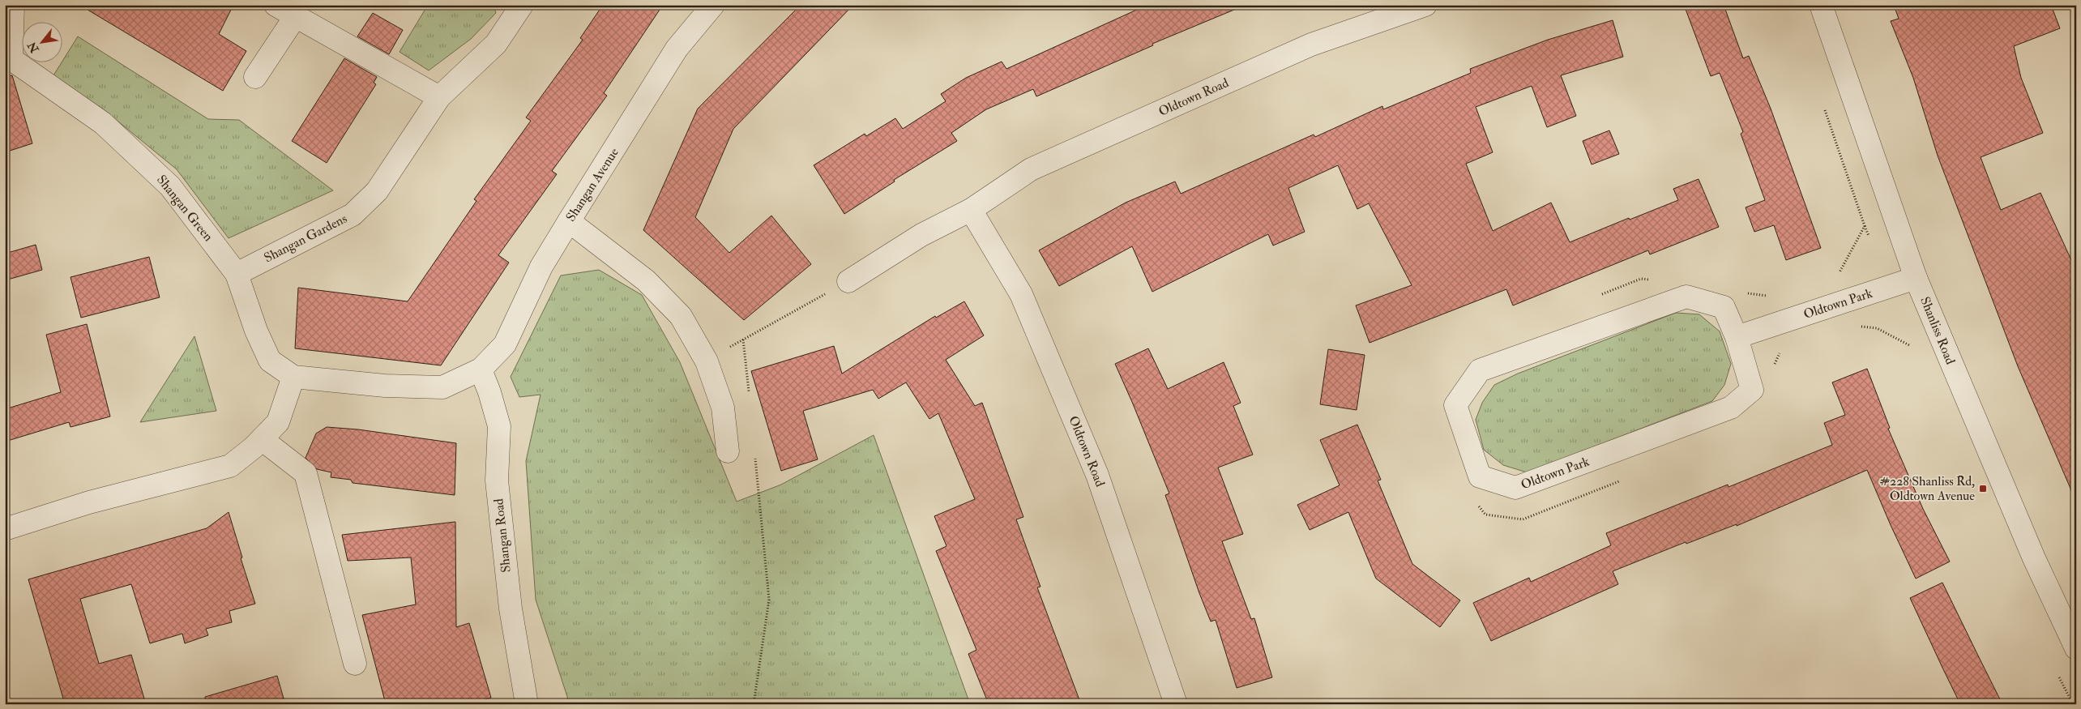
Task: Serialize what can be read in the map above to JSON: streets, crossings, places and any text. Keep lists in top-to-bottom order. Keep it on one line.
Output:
{"streets":{"street":["Oldtown Road","Shangan Avenue","Shangan Green","Shangan Gardens","Oldtown Park","Shanliss Road","Shangan Road"]},"crossings":[["Shangan Avenue","Shangan Green"],["Shangan Avenue","Shangan Road"],["Shangan Green","Shangan Gardens"],["Shangan Green","Shangan Road"],["Oldtown Park","Shanliss Road"]],"places":{"transit":["#228 Shanliss Rd, Oldtown Avenue"]},"north":"bottom left"}
